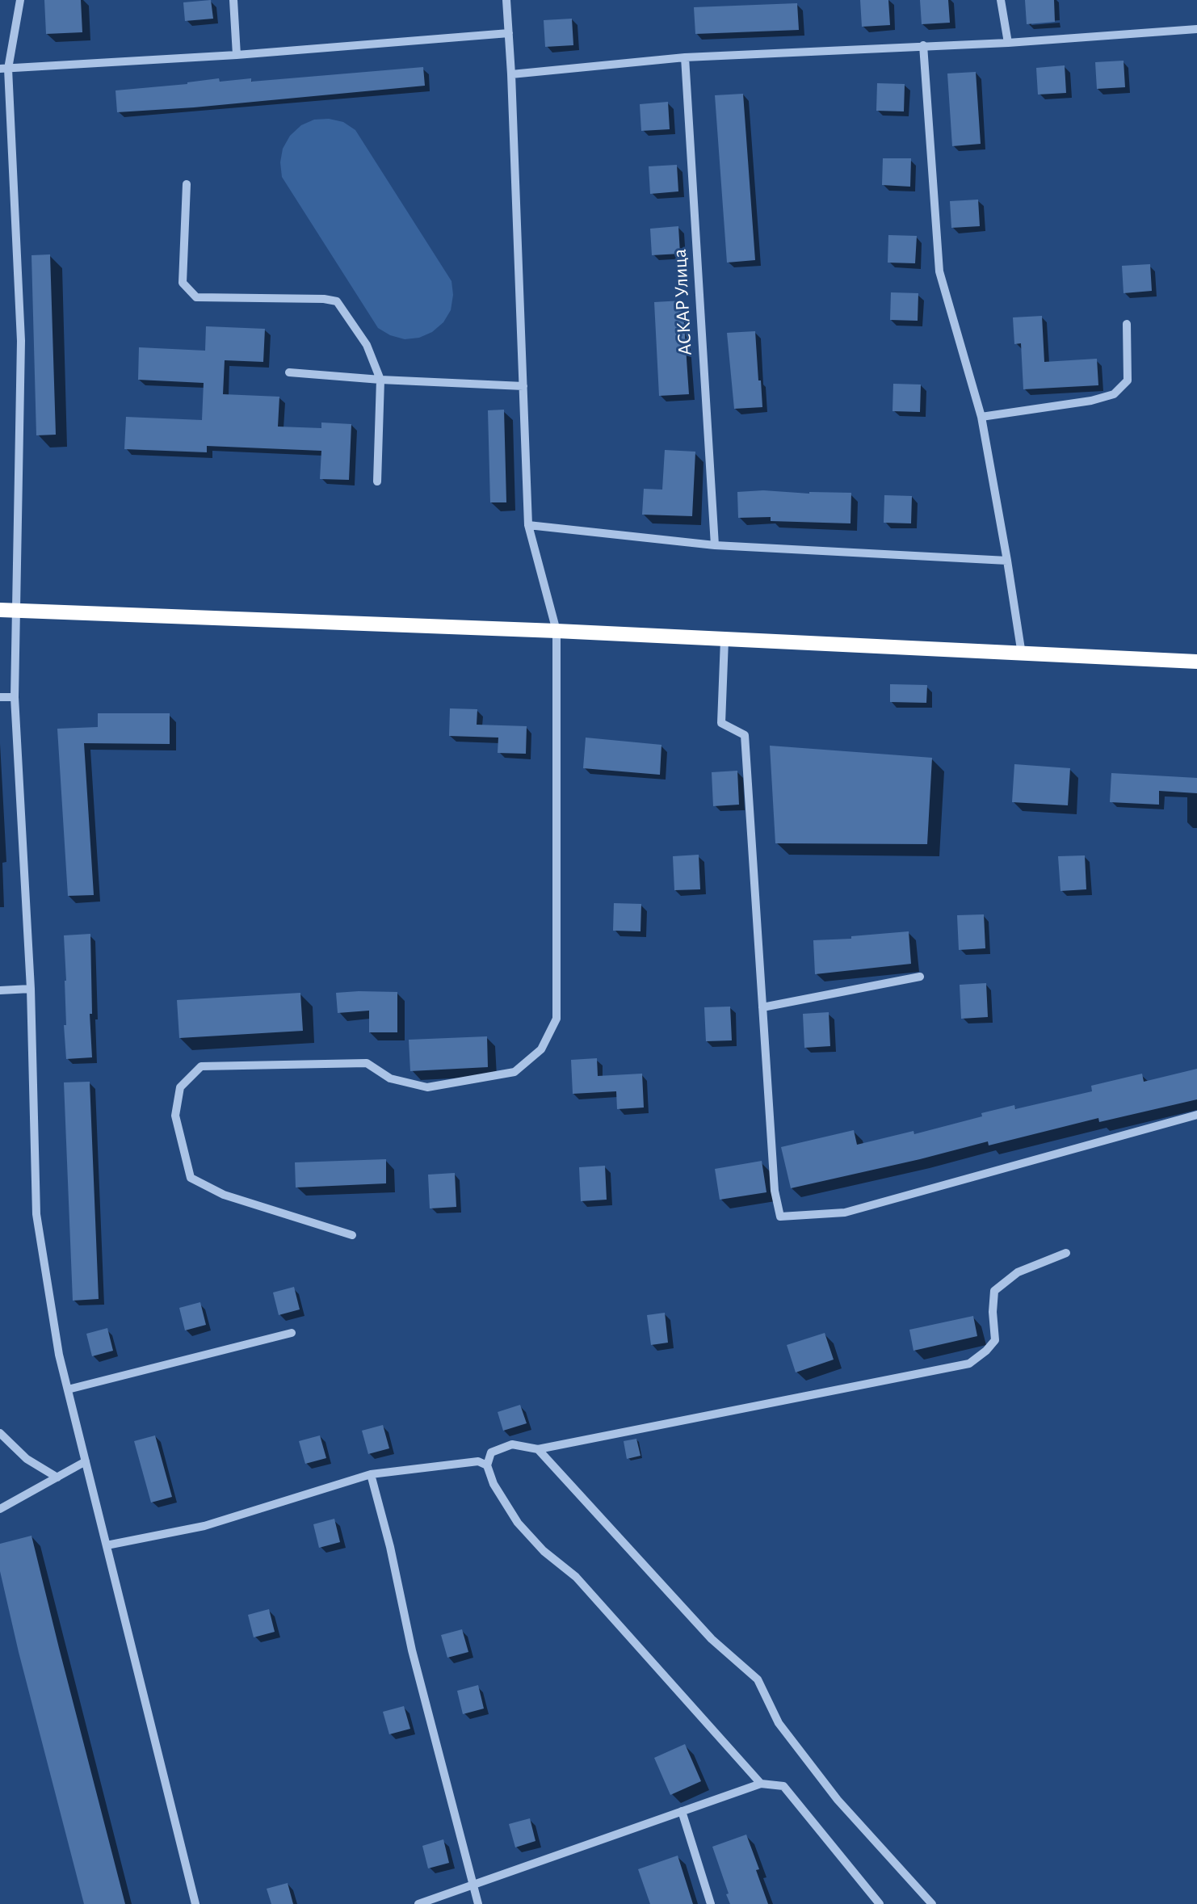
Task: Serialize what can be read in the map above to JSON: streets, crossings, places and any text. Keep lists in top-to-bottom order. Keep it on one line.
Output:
{"streets":{"street":["АСКАР Улица"]}}
